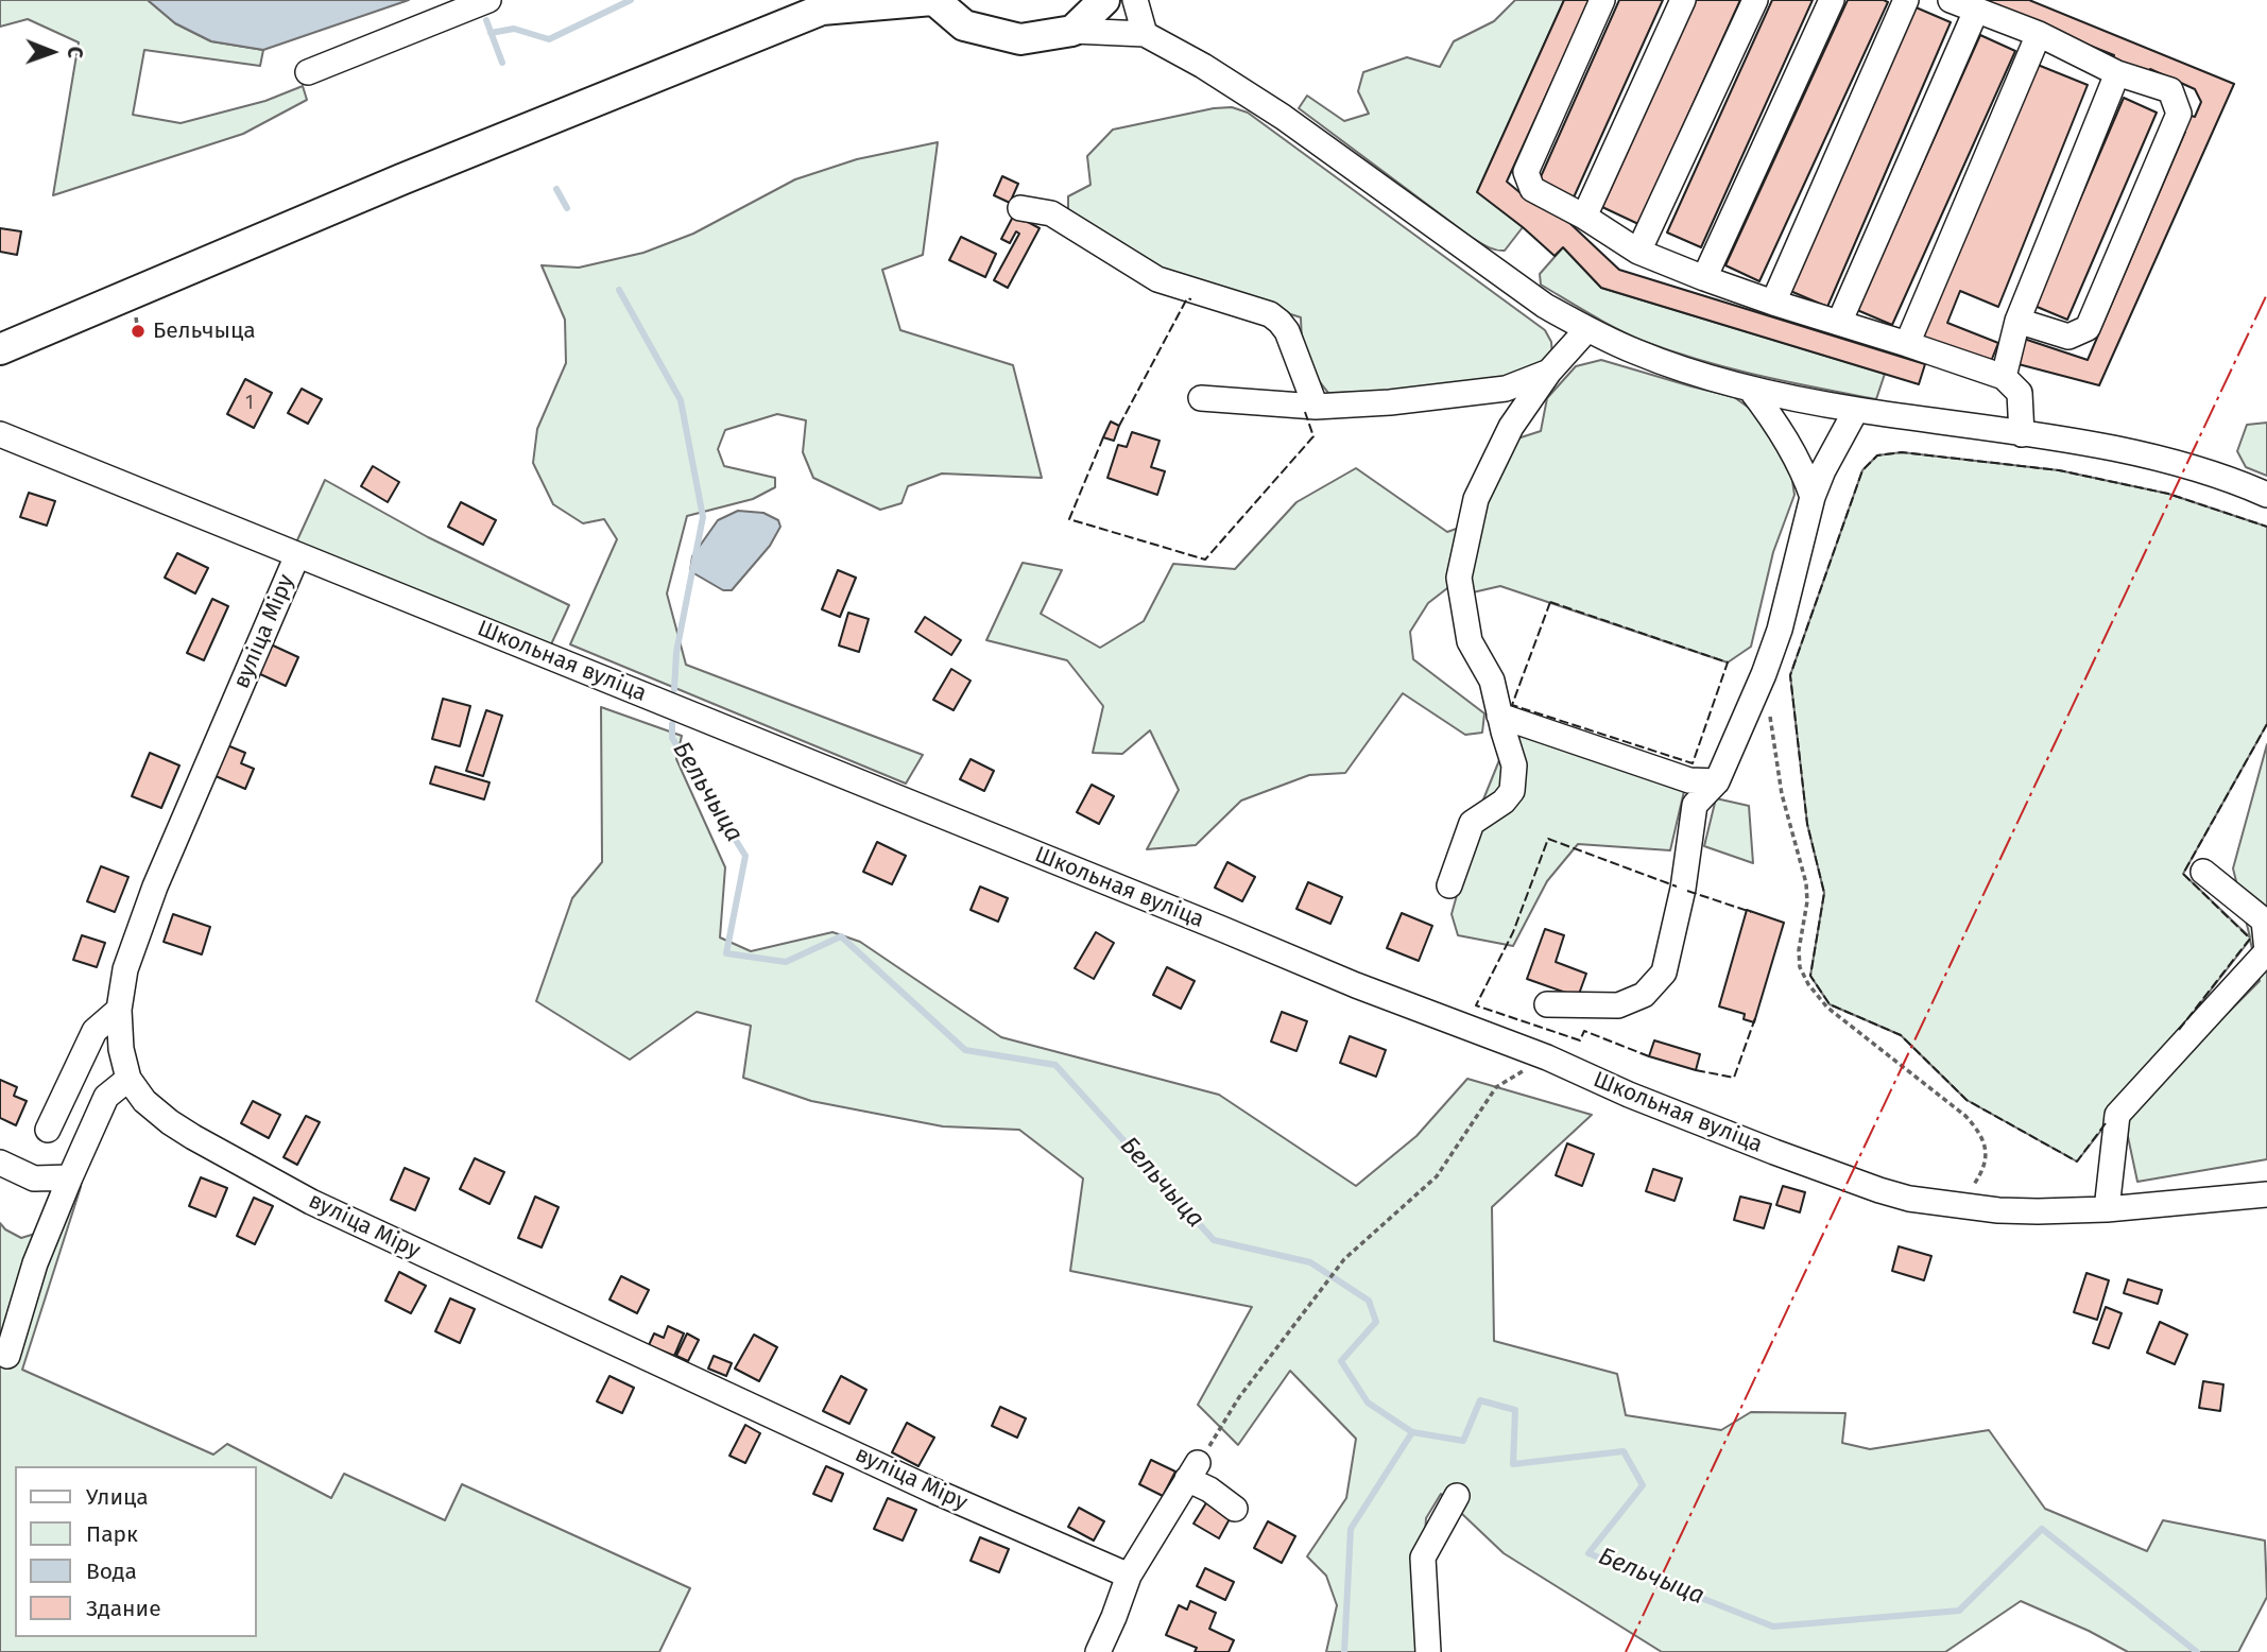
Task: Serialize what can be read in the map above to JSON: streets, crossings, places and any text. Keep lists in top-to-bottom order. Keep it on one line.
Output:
{"streets":{"street":["вуліца Міру","Школьная вуліца"]},"crossings":[["вуліца Міру","Школьная вуліца"]],"water":["Бельчыца"],"places":["Бельчыца"],"house_numbers":["1"],"legend":["Улица","Парк","Вода","Здание"],"north":"right"}
